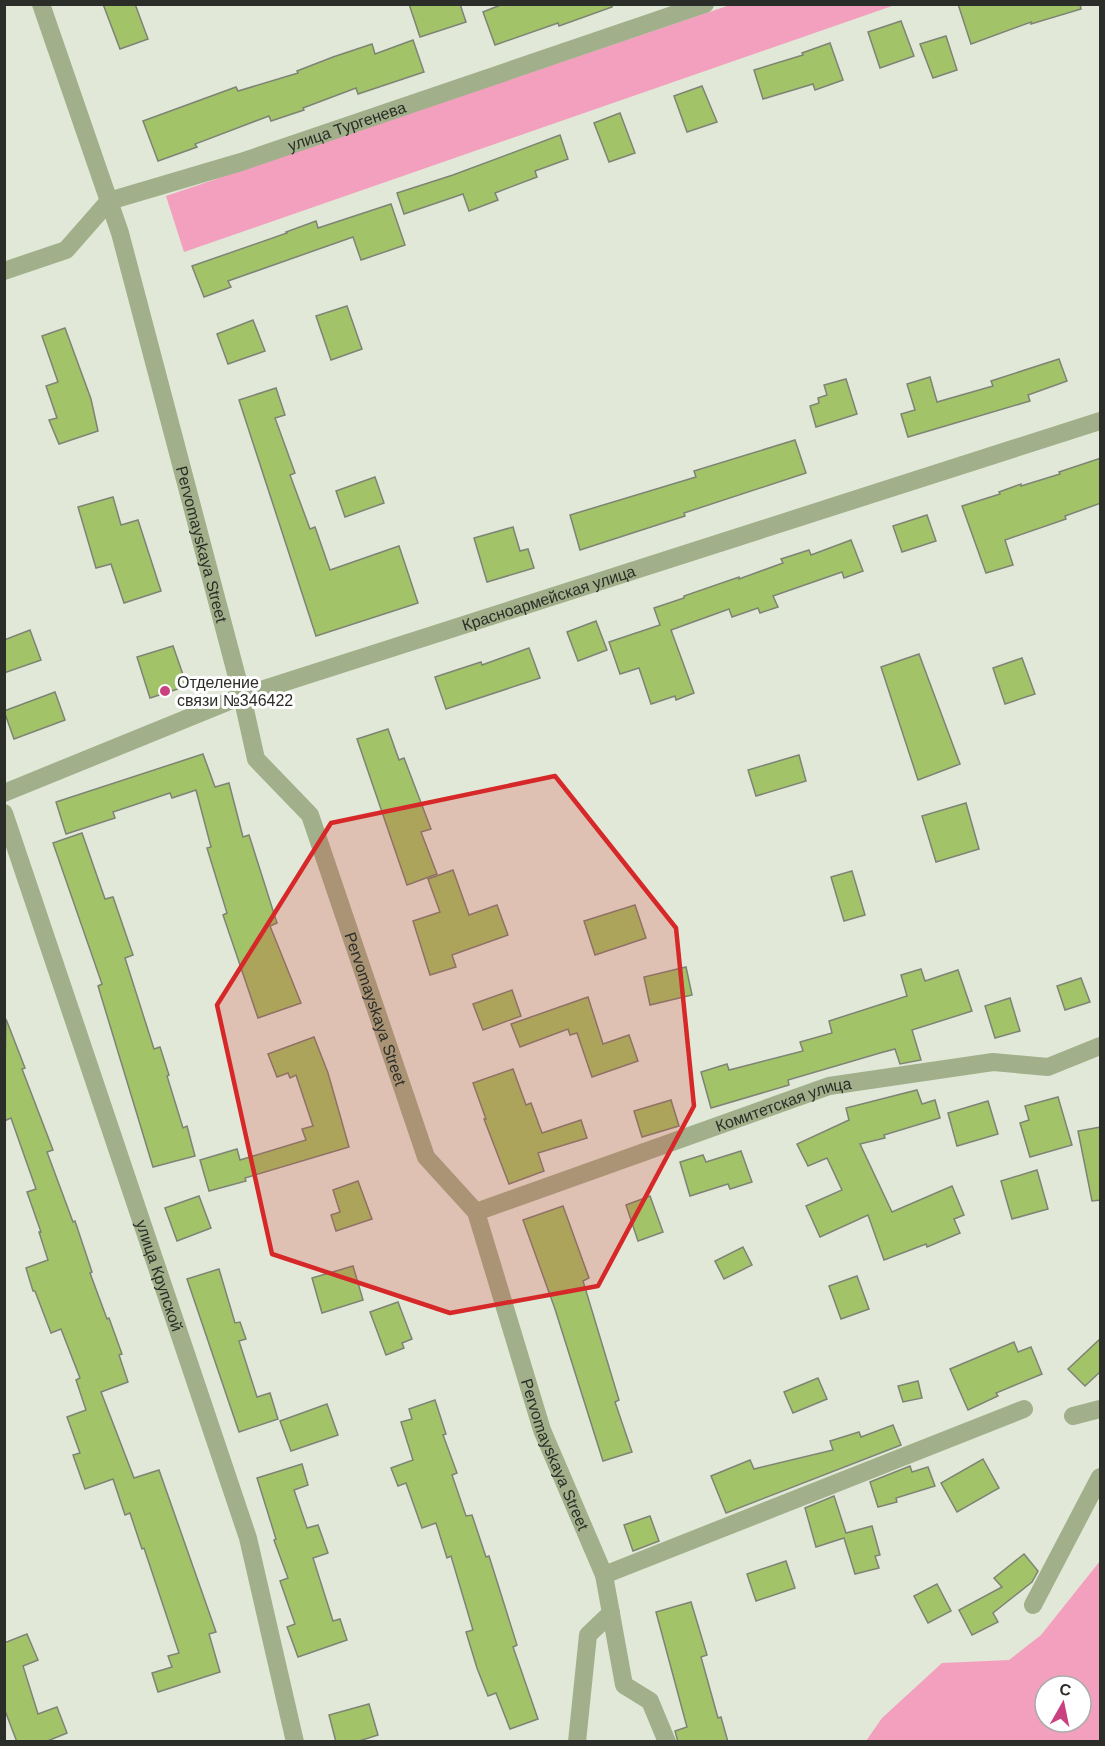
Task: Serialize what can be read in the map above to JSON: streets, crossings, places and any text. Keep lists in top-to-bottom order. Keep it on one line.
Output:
{"streets":{"street":["улица Тургенева","Pervomayskaya Street","Красноармейская улица","Комитетская улица","улица Крупской"]},"crossings":[["улица Тургенева","Pervomayskaya Street"],["Pervomayskaya Street","Красноармейская улица"],["Pervomayskaya Street","Комитетская улица"]],"places":["Отделение связи №346422"],"north":"top"}
